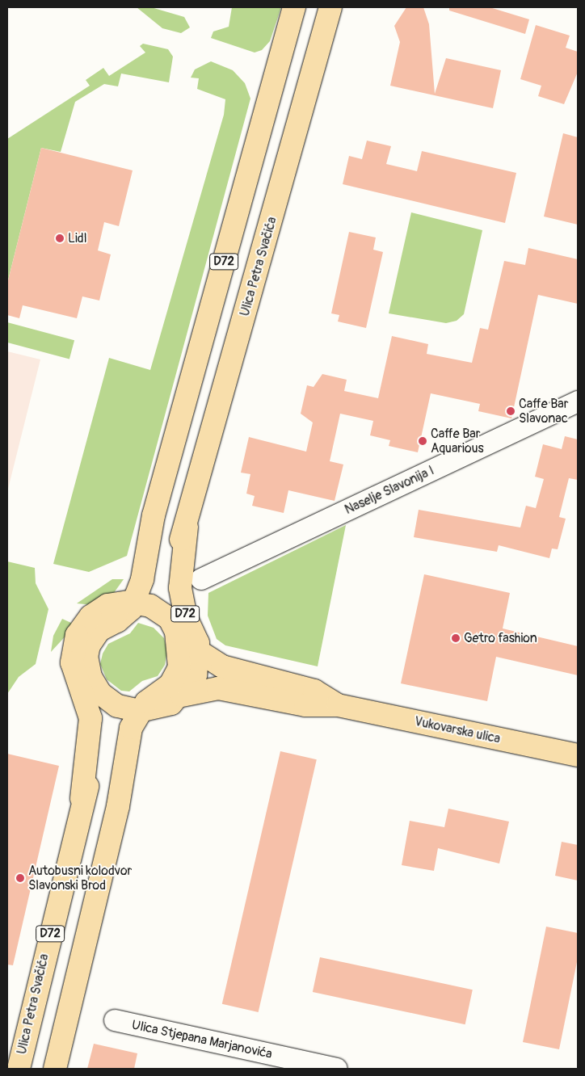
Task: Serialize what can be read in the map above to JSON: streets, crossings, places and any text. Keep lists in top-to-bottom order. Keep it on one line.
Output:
{"streets":{"main road":["D72","Ulica Petra Svačića","Vukovarska ulica"],"street":["Naselje Slavonija I","Ulica Stjepana Marjanovića"]},"crossings":[["D72","Ulica Petra Svačića"],["D72","Vukovarska ulica"]],"places":["Lidl","Caffe Bar Slavonac","Caffe Bar Aquarious","Getro fashion","Autobusni kolodvor Slavonski Brod"]}
